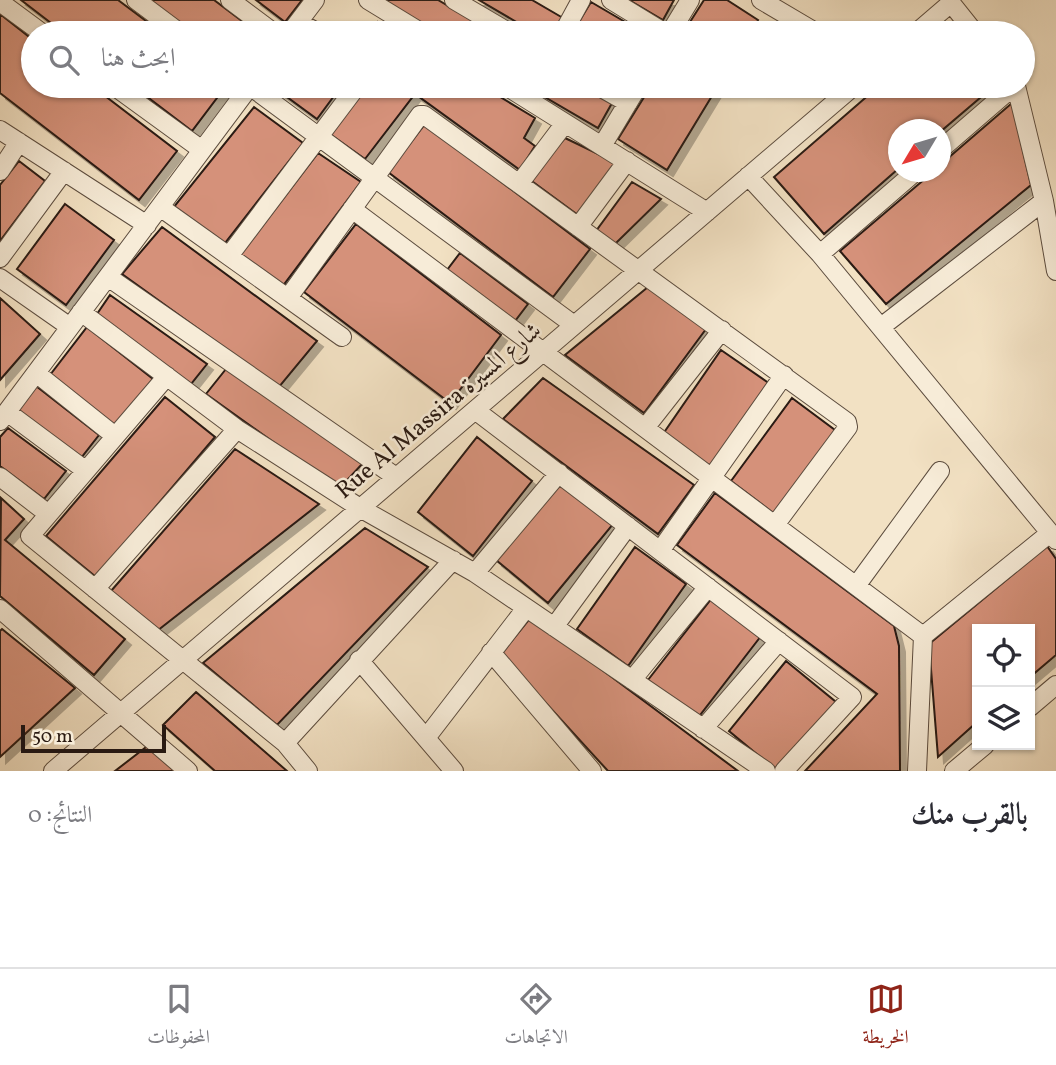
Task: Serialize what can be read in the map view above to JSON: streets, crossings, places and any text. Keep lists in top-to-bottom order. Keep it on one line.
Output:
{"streets":{"street":["Rue Al Massira شارع المسيرة"]},"scale_bar":"50 m","north":"bottom left","page":{"search":"ابحث هنا","scale":"50 m","heading":["بالقرب منك","النتائج: 0"],"nav":["الخريطة","الاتجاهات","المحفوظات"]}}
